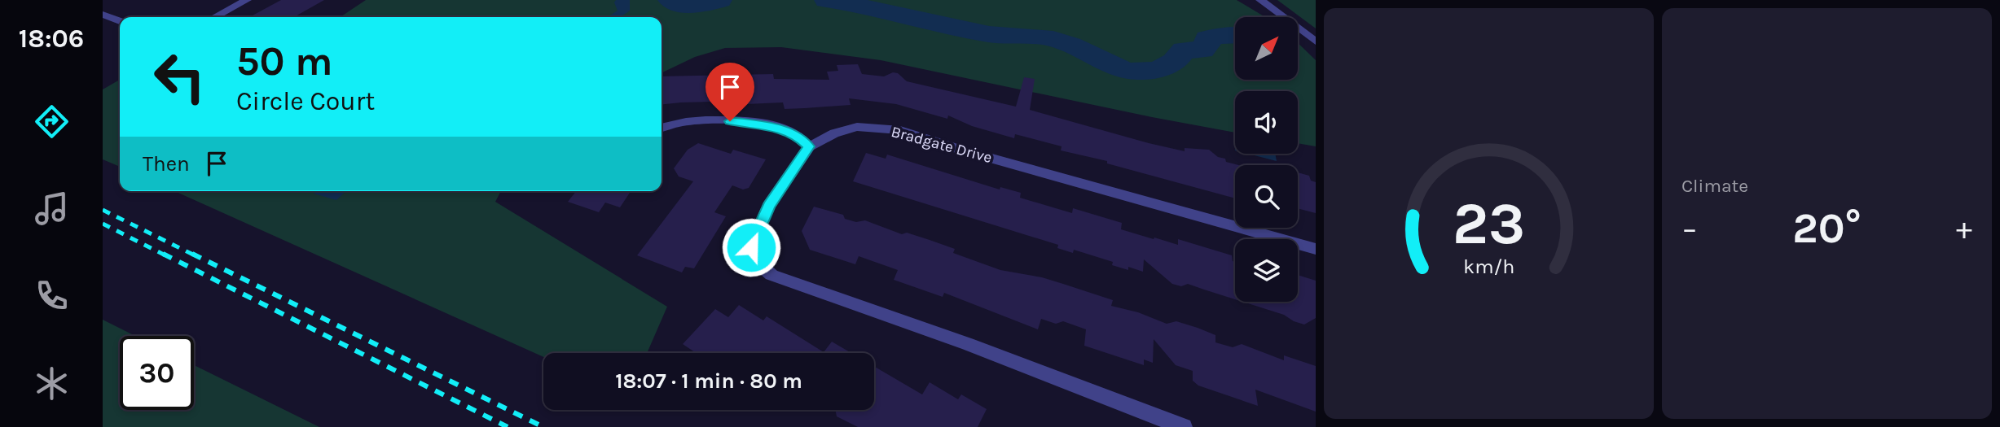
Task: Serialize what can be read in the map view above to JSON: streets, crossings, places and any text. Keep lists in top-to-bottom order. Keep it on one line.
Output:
{"streets":{"street":["Bradgate Drive"]},"north":"top right","page":{"tabs":"18:06","tile":"Climate","turn":["50 m","Circle Court"],"then":"Then","heat":["−","20°","+"],"limit":"30","trip":"18:07 · 1 min · 80 m","gauge":["23","km/h"]}}
